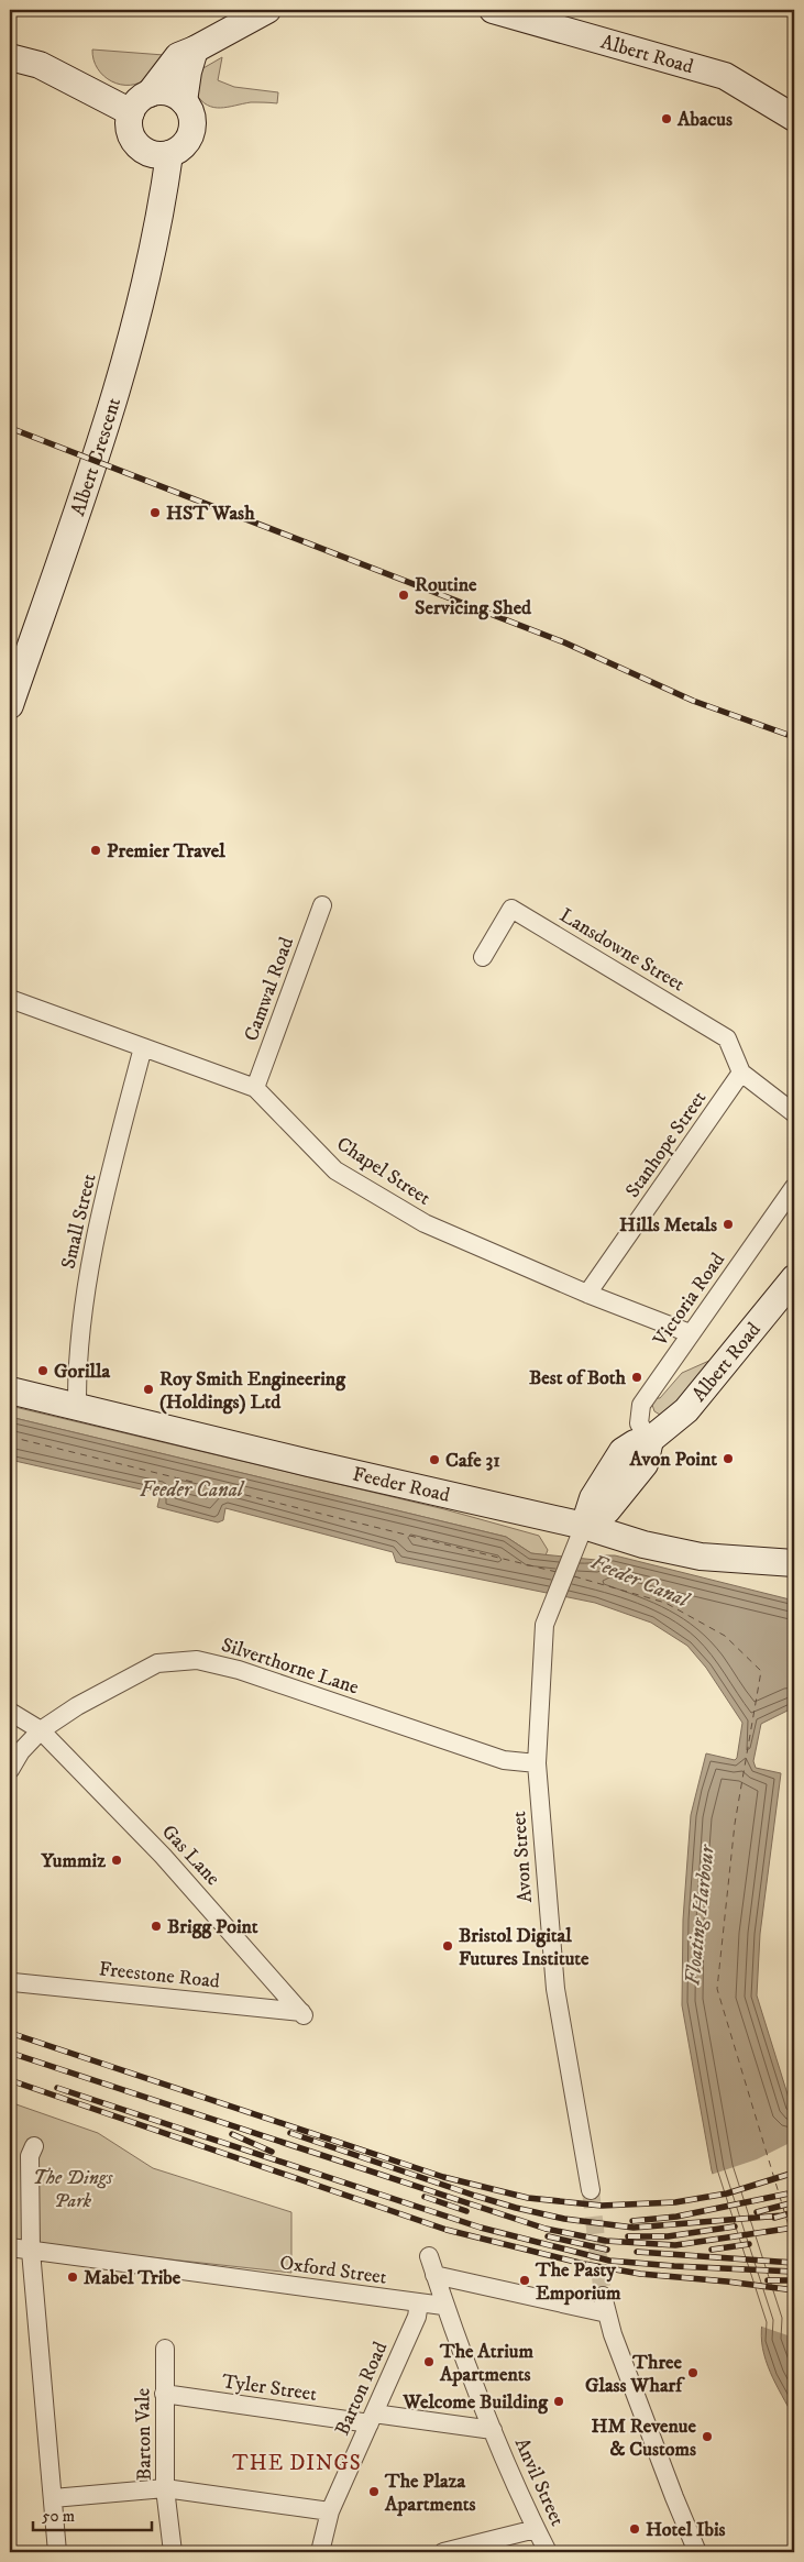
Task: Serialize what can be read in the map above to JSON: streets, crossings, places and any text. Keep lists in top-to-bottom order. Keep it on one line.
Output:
{"streets":{"street":["Albert Road","Albert Crescent","Lansdowne Street","Camwal Road","Stanhope Street","Chapel Street","Small Street","Victoria Road","Feeder Road","Silverthorne Lane","Gas Lane","Avon Street","Freestone Road","Oxford Street","Tyler Street","Barton Road","Barton Vale","Anvil Street"]},"crossings":[["Albert Road","Victoria Road"],["Albert Road","Feeder Road"],["Albert Road","Avon Street"],["Lansdowne Street","Stanhope Street"],["Camwal Road","Chapel Street"],["Stanhope Street","Chapel Street"],["Chapel Street","Small Street"],["Chapel Street","Victoria Road"],["Small Street","Feeder Road"],["Feeder Road","Avon Street"],["Silverthorne Lane","Gas Lane"],["Silverthorne Lane","Avon Street"],["Gas Lane","Freestone Road"],["Oxford Street","Barton Road"],["Oxford Street","Anvil Street"],["Tyler Street","Barton Road"],["Tyler Street","Barton Vale"],["Tyler Street","Anvil Street"],["Barton Road","Anvil Street"]],"districts":["THE DINGS"],"water":["Feeder Canal","Floating Harbour"],"parks":["The Dings Park"],"places":["Abacus","HST Wash","Routine Servicing Shed","Premier Travel","Hills Metals","Gorilla","Best of Both","Roy Smith Engineering (Holdings) Ltd","Avon Point","Cafe 31","Yummiz","Brigg Point","Bristol Digital Futures Institute","Mabel Tribe","The Pasty Emporium","The Atrium Apartments","Three Glass Wharf","Welcome Building","HM Revenue & Customs","The Plaza Apartments","Hotel Ibis"],"scale_bar":"50 m"}
